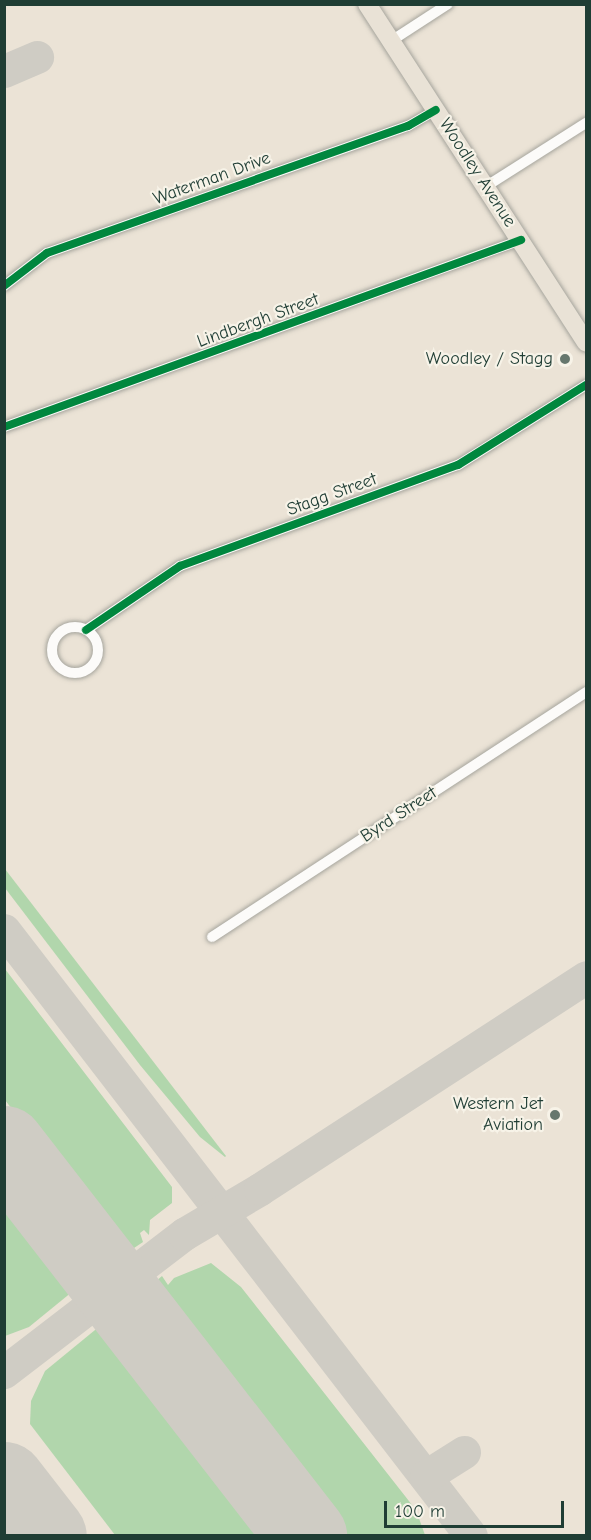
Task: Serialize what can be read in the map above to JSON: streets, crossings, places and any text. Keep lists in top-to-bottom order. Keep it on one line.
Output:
{"streets":{"main road":["Woodley Avenue"],"street":["Waterman Drive","Lindbergh Street","Stagg Street","Byrd Street"]},"crossings":[["Woodley Avenue","Waterman Drive"],["Woodley Avenue","Lindbergh Street"]],"places":["Woodley / Stagg","Western Jet Aviation"],"scale_bar":"100 m"}
